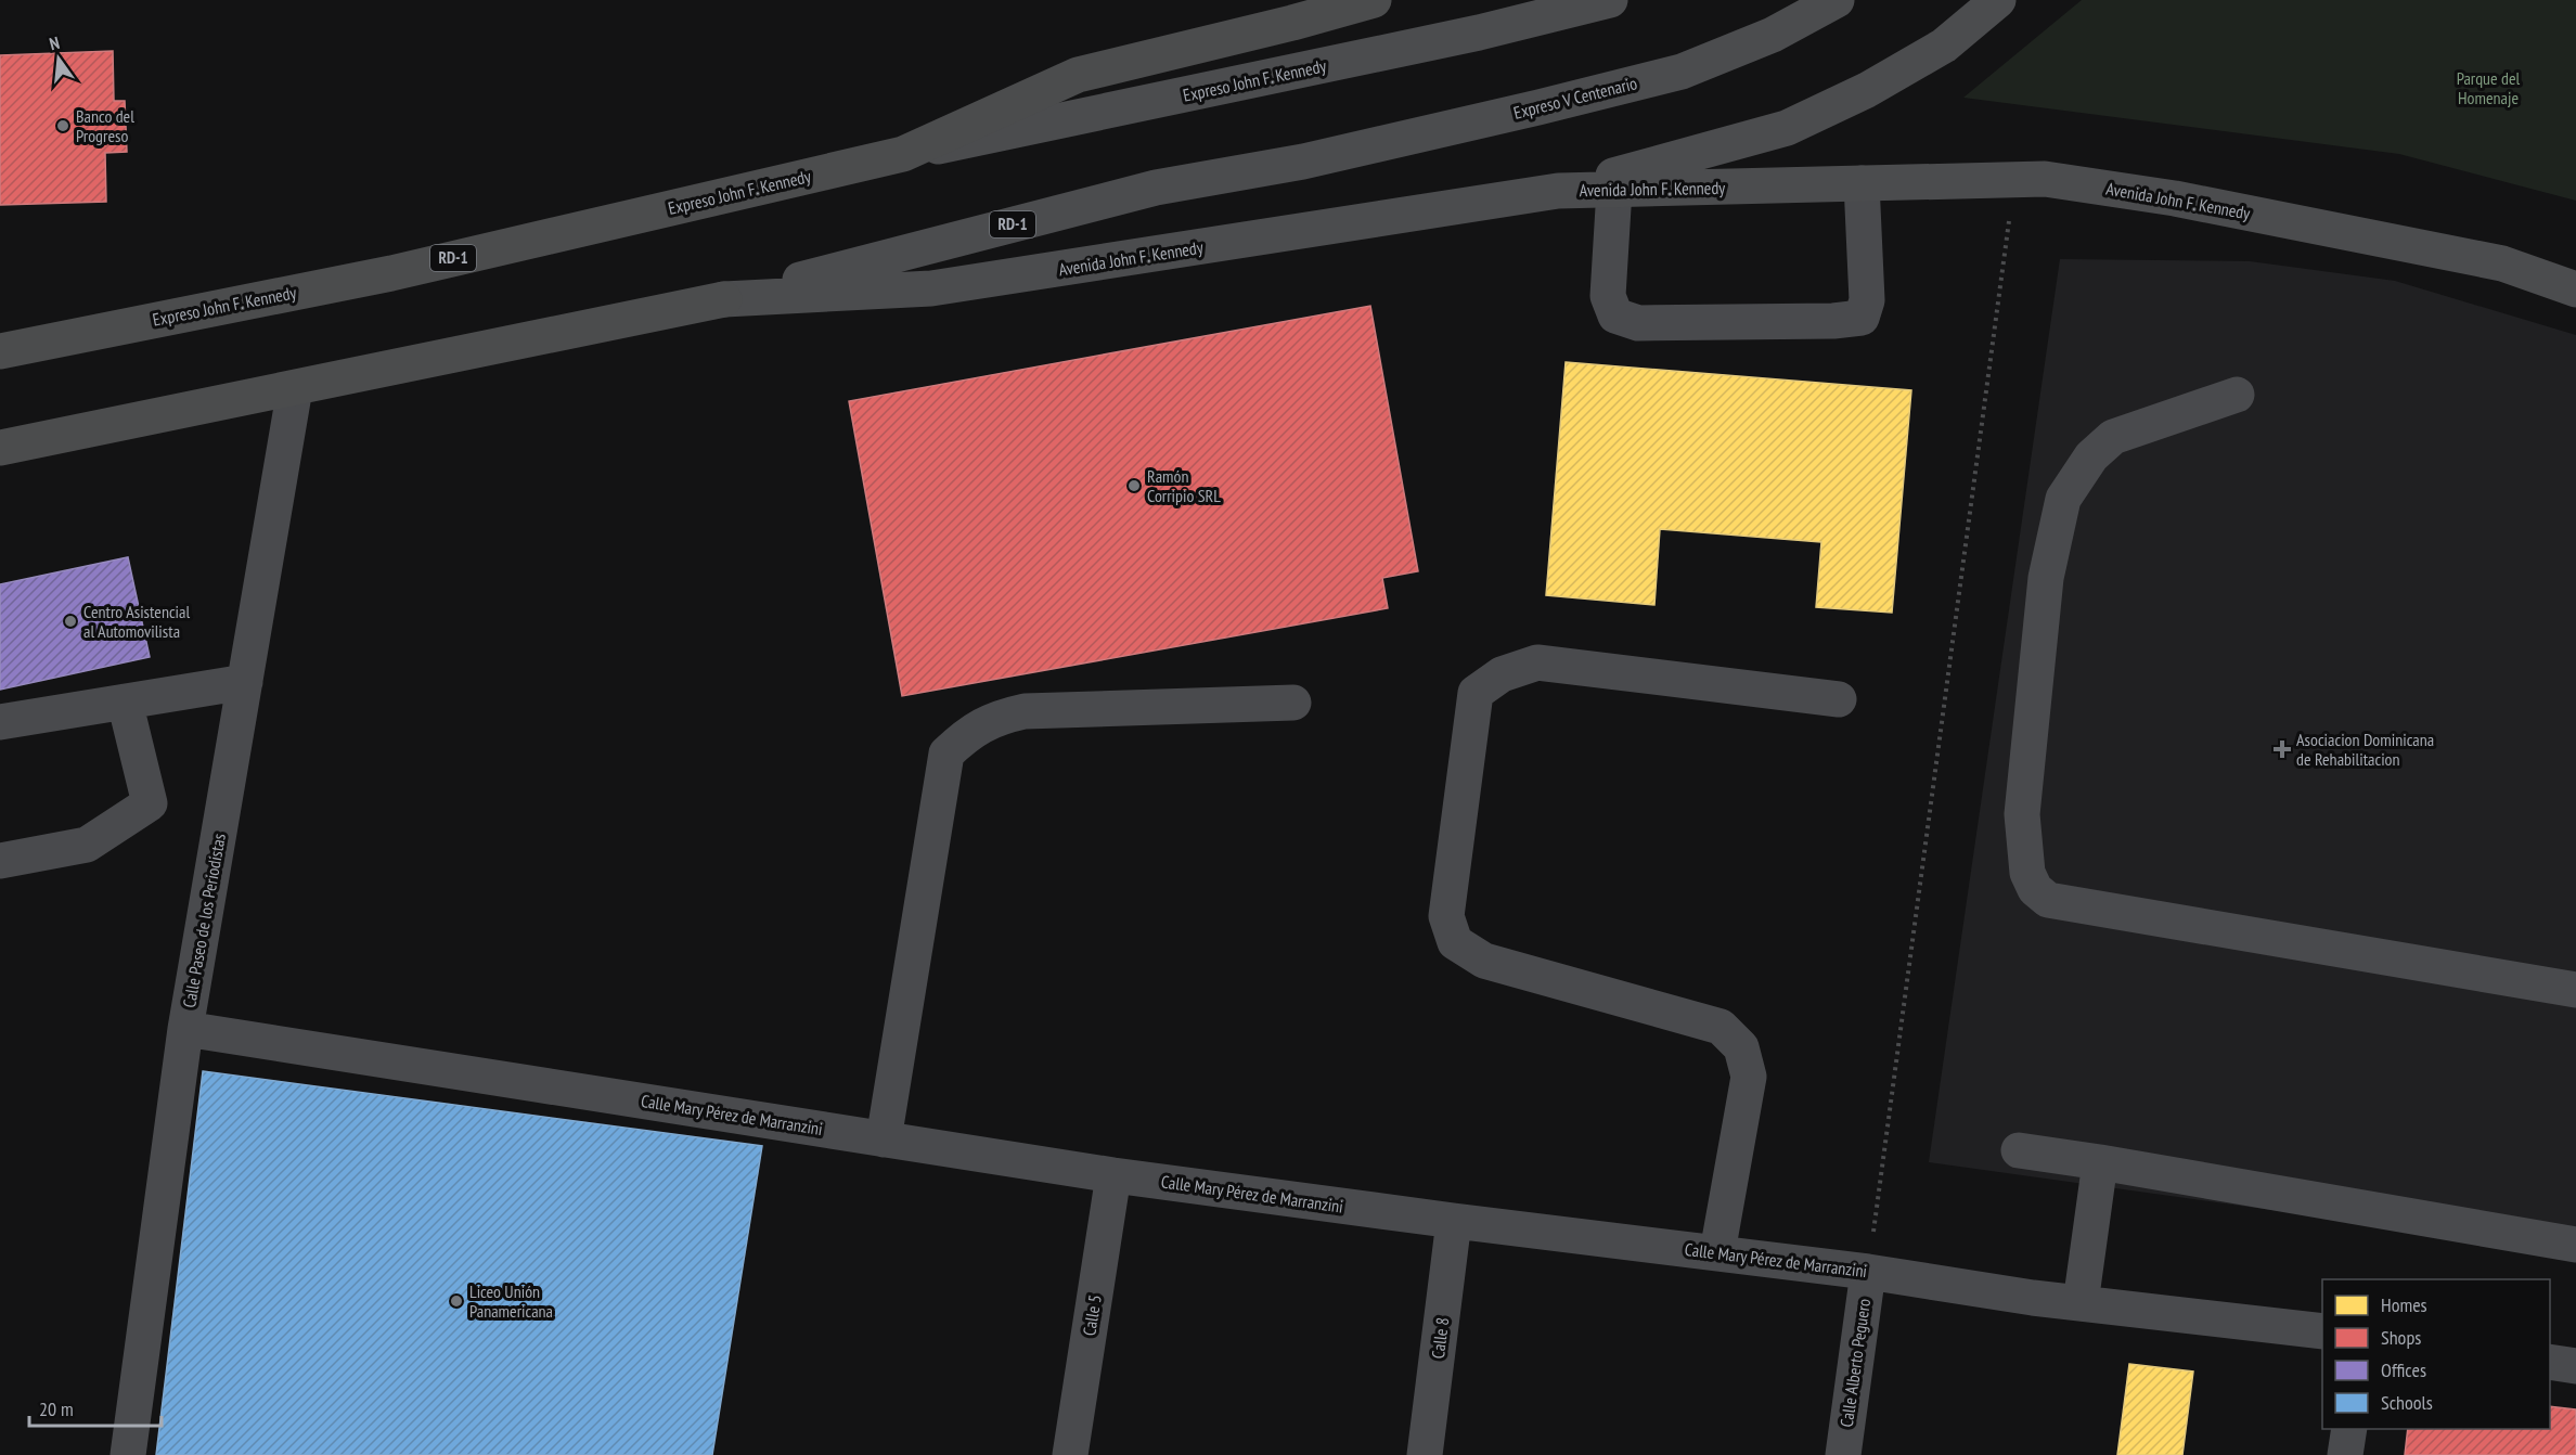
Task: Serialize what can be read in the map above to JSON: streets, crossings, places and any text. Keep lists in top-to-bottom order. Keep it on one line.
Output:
{"streets":{"highway":["Expreso John F. Kennedy","RD-1"],"main road":["Expreso V Centenario","Avenida John F. Kennedy"],"street":["Calle Paseo de los Periodistas","Calle Mary Pérez de Marranzini","Calle 5","Calle 8","Calle Alberto Peguero"]},"crossings":[["Expreso V Centenario","Avenida John F. Kennedy"],["Expreso V Centenario","RD-1"],["Avenida John F. Kennedy","RD-1"],["RD-1","Calle Paseo de los Periodistas"],["Calle Paseo de los Periodistas","Calle Mary Pérez de Marranzini"],["Calle Mary Pérez de Marranzini","Calle 5"],["Calle Mary Pérez de Marranzini","Calle 8"],["Calle Mary Pérez de Marranzini","Calle Alberto Peguero"]],"parks":["Parque del Homenaje"],"places":{"other":["Banco del Progreso","Ramón Corripio SRL","Centro Asistencial al Automovilista","Liceo Unión Panamericana"],"health":["Asociacion Dominicana de Rehabilitacion"]},"legend":["Homes","Shops","Offices","Schools"],"scale_bar":"20 m","north":"top"}
